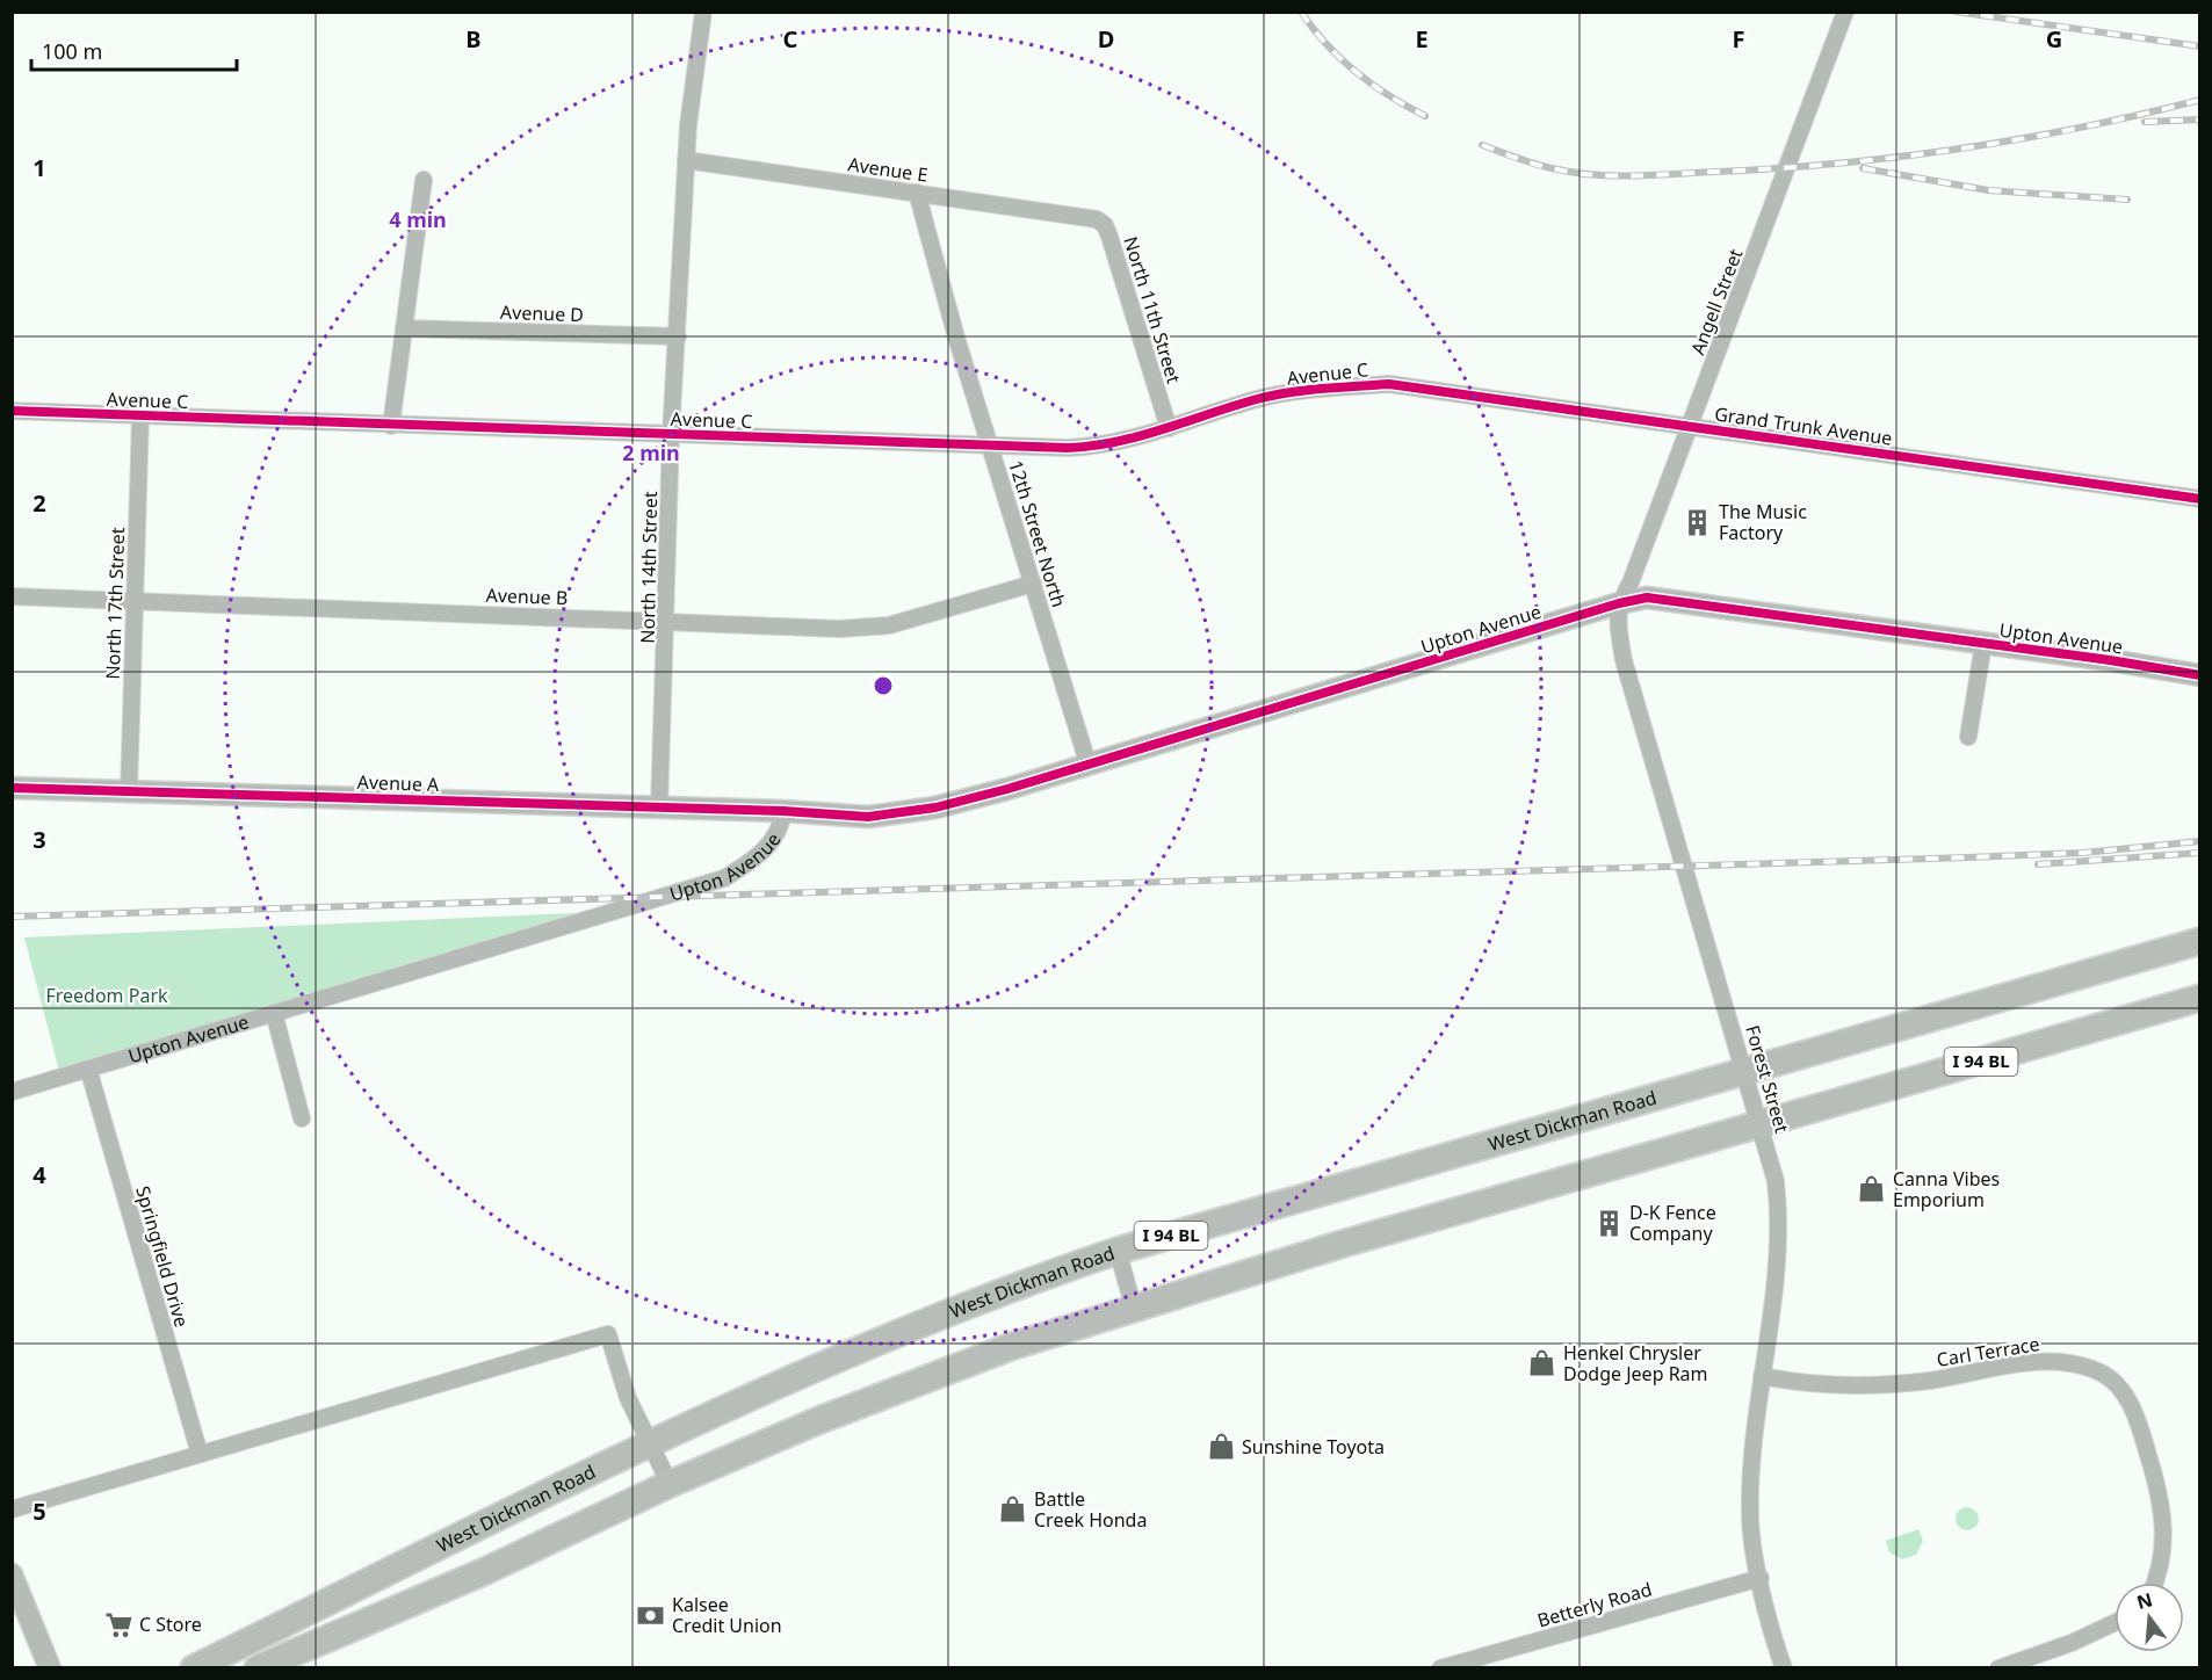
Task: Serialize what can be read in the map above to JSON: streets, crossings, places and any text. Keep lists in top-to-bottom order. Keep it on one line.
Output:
{"streets":{"main road":["I 94 BL","West Dickman Road"],"street":["Avenue E","Angell Street","North 11th Street","Avenue D","Avenue C","Grand Trunk Avenue","12th Street North","North 14th Street","Avenue B","North 17th Street","Upton Avenue","Avenue A","Forest Street","Springfield Drive","Carl Terrace","Betterly Road"]},"crossings":[["Avenue E","North 11th Street"],["Avenue E","12th Street North"],["Avenue E","North 14th Street"],["Angell Street","Grand Trunk Avenue"],["Angell Street","Upton Avenue"],["Angell Street","Forest Street"],["North 11th Street","Avenue C"],["Avenue D","North 14th Street"],["Avenue C","Grand Trunk Avenue"],["Avenue C","12th Street North"],["Avenue C","North 14th Street"],["Avenue C","North 17th Street"],["12th Street North","Avenue B"],["12th Street North","Upton Avenue"],["North 14th Street","Avenue B"],["North 14th Street","Avenue A"],["Avenue B","North 17th Street"],["North 17th Street","Avenue A"],["Upton Avenue","Avenue A"],["Upton Avenue","Forest Street"],["Upton Avenue","Springfield Drive"],["I 94 BL","Forest Street"],["Forest Street","West Dickman Road"],["Forest Street","Carl Terrace"],["Forest Street","Betterly Road"]],"parks":["Freedom Park"],"places":{"building":["The Music Factory","D-K Fence Company"],"shop":["Canna Vibes Emporium","Henkel Chrysler Dodge Jeep Ram","Sunshine Toyota","Battle Creek Honda"],"bank":["Kalsee Credit Union"],"supermarket":["C Store"]},"scale_bar":"100 m","north":"top","grid":{"columns":["B","C","D","E","F","G"],"rows":["1","2","3","4","5"]},"rings":["4 min","2 min"]}
